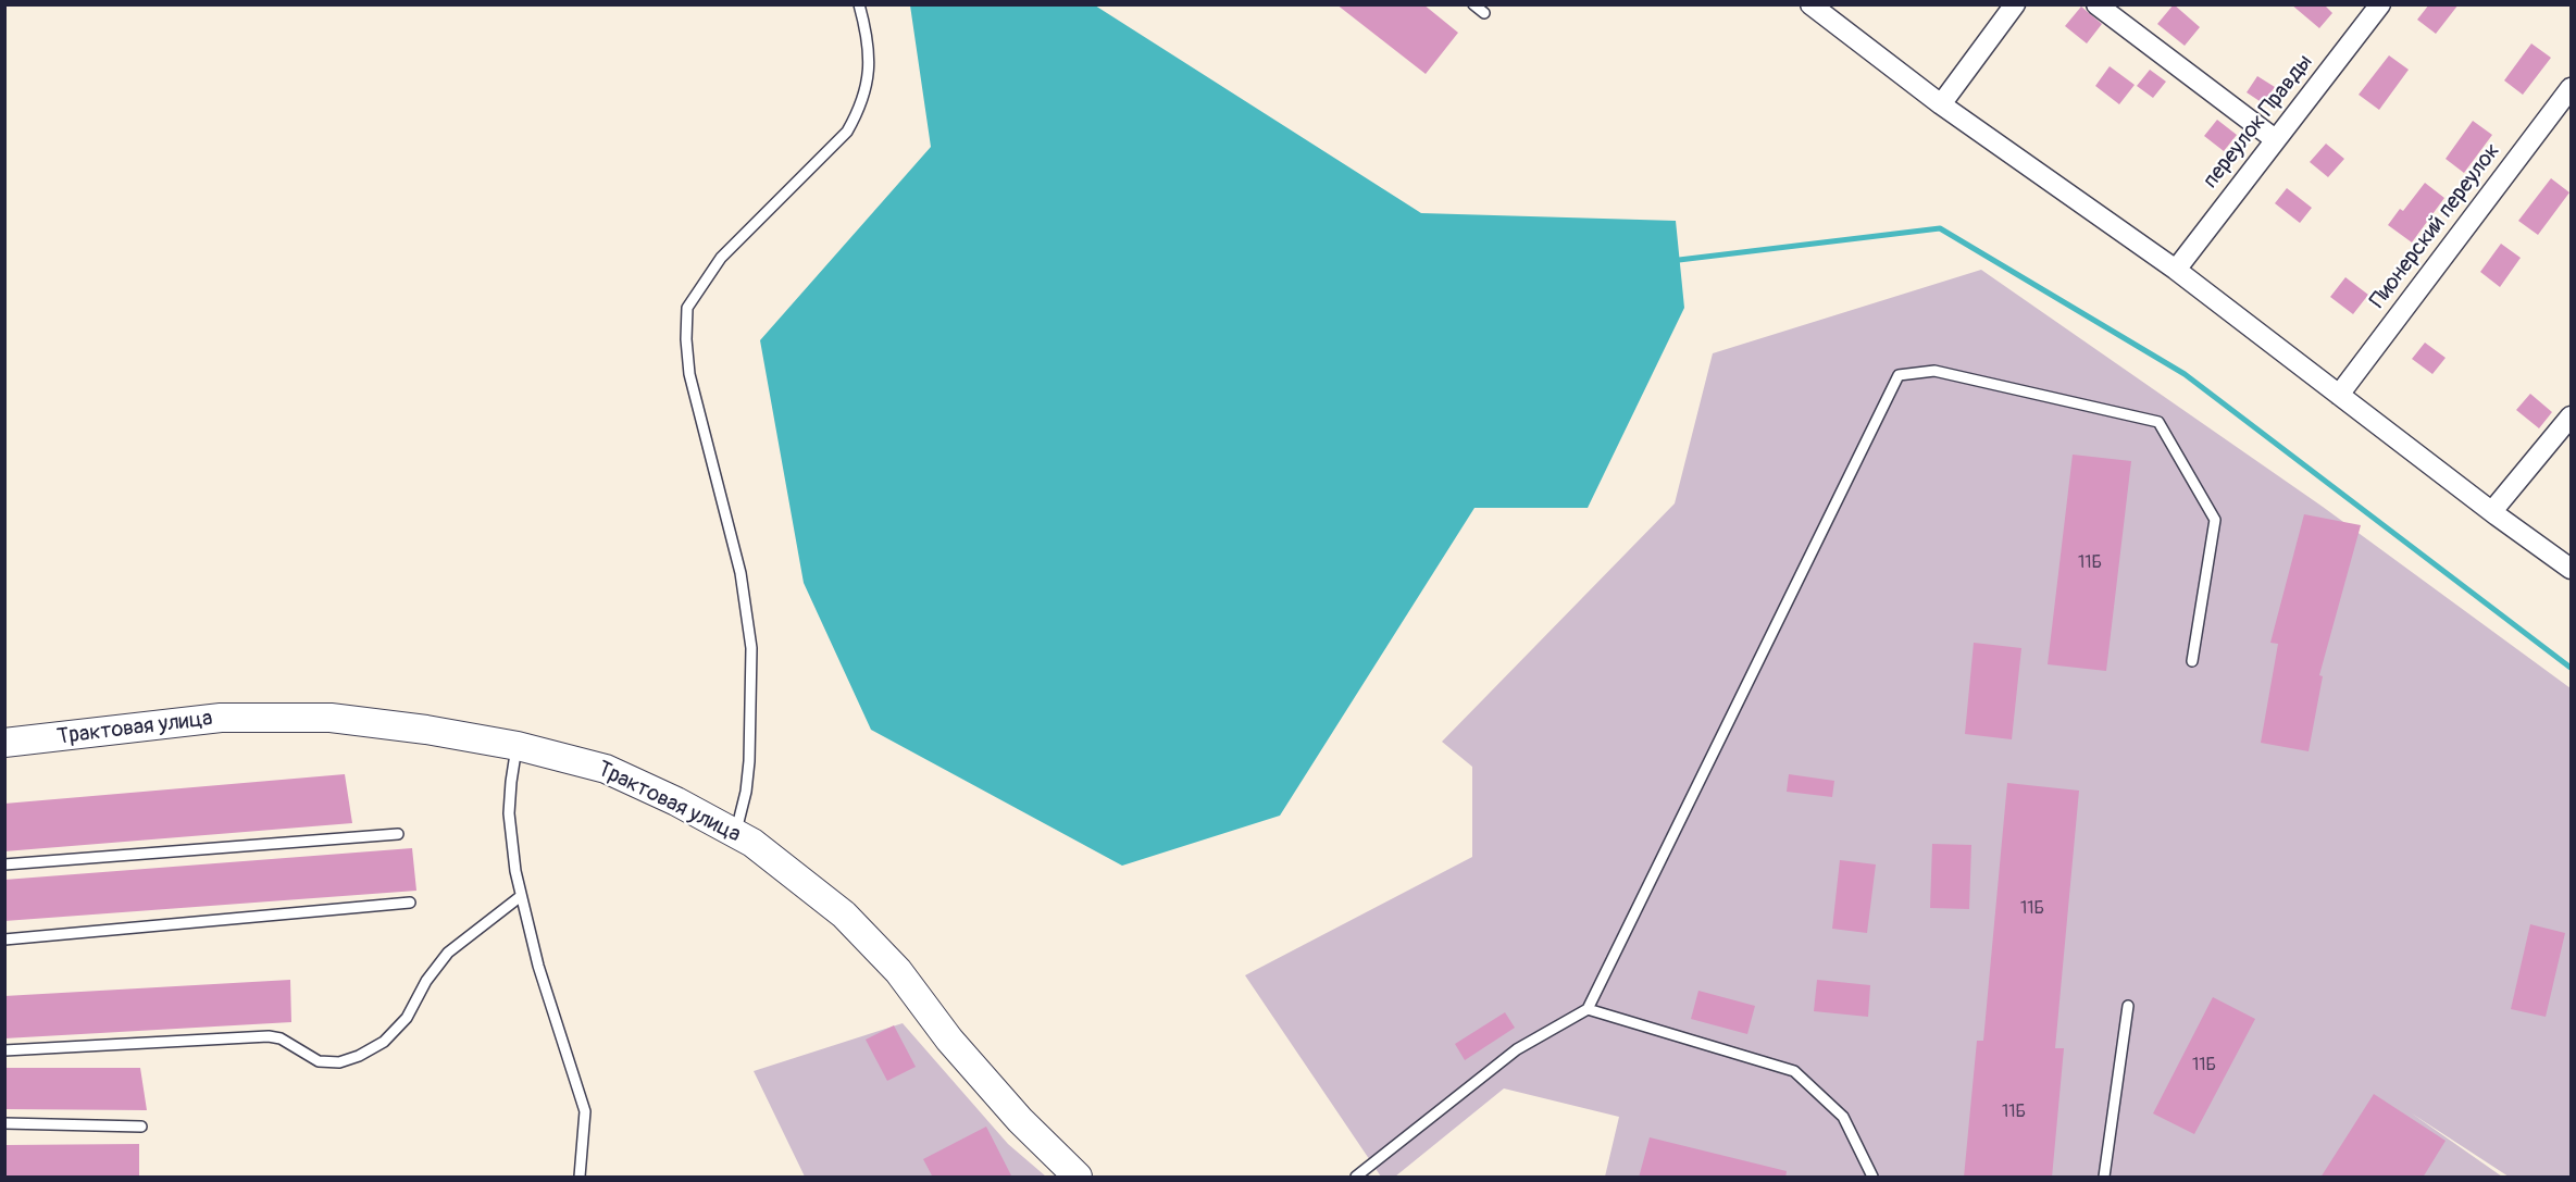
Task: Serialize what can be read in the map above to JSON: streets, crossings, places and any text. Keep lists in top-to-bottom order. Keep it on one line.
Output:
{"streets":{"street":["переулок Правды","Пионерский переулок","Трактовая улица"]},"house_numbers":["11Б","11Б","11Б","11Б"]}
